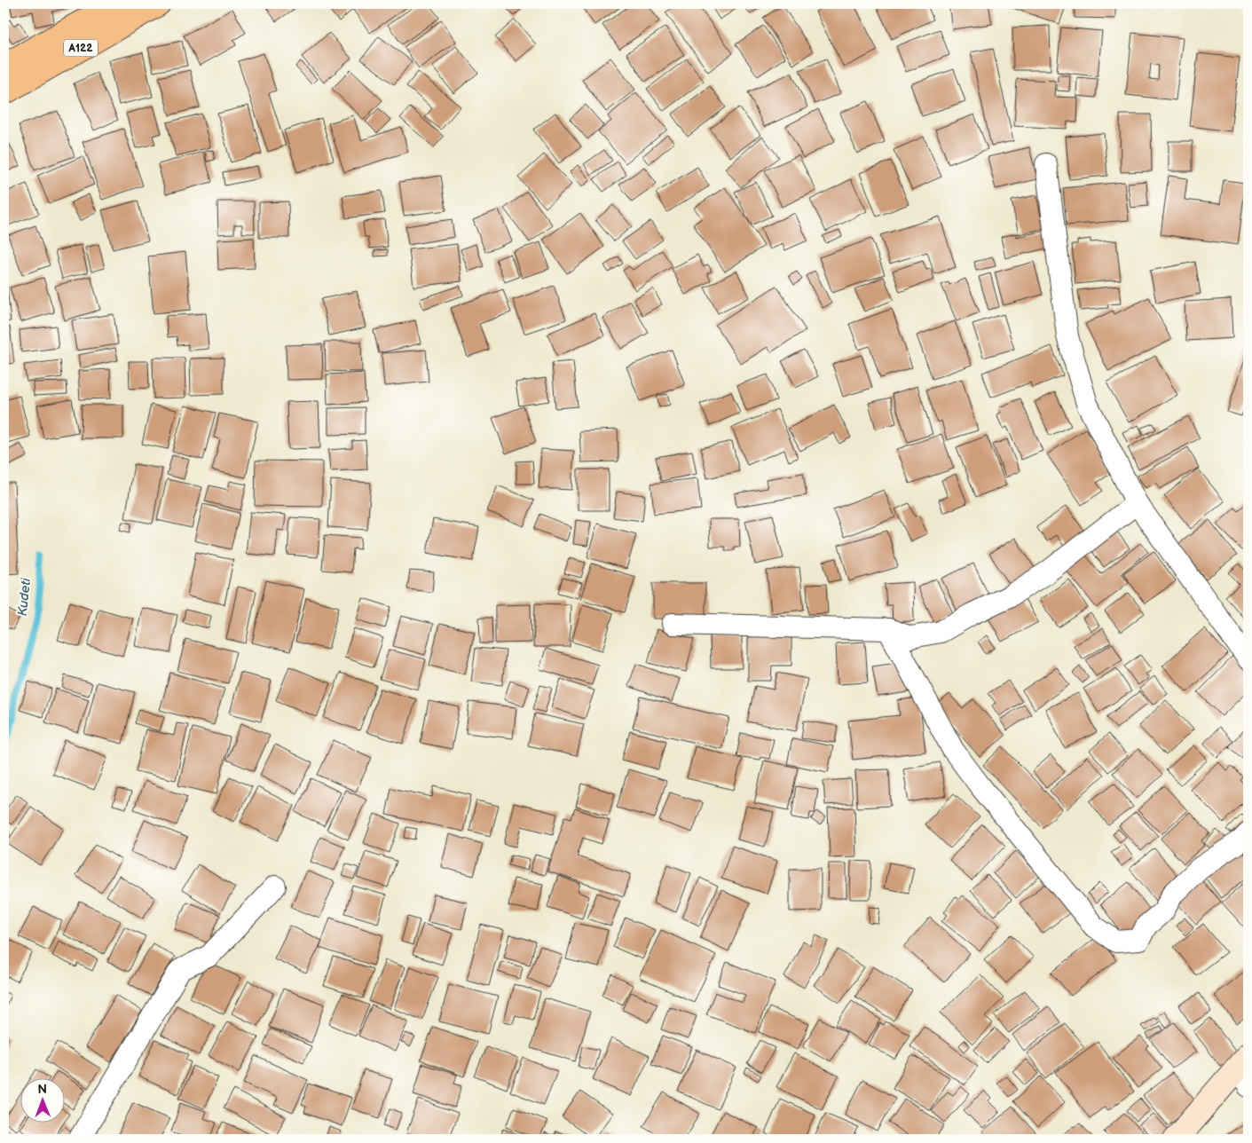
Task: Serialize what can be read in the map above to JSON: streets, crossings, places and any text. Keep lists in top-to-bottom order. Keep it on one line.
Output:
{"streets":{"highway":["A122"]},"water":["Kudeti"],"north":"top"}
